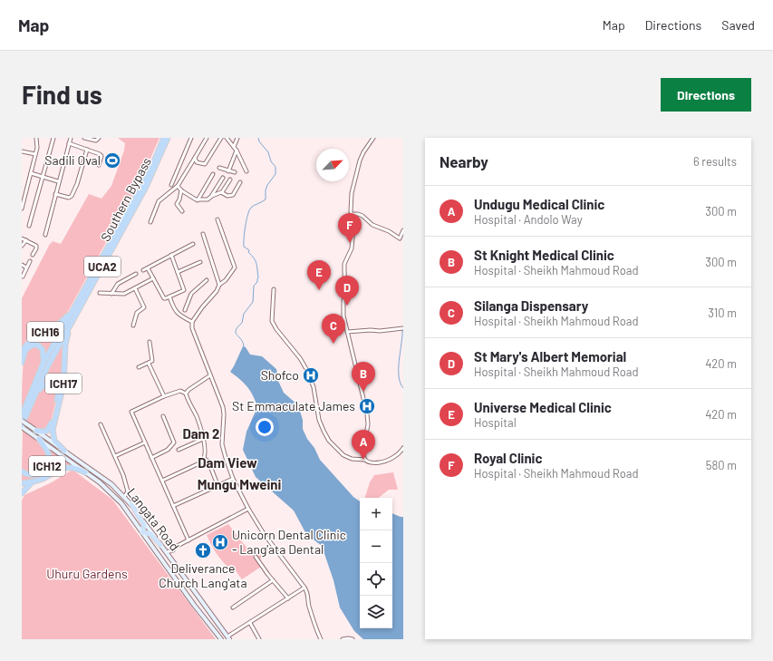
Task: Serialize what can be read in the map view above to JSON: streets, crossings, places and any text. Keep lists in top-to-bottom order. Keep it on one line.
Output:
{"streets":{"highway":["Southern Bypass","UCA2","ICH16","ICH17","ICH12"],"main road":["Langata Road"]},"crossings":[["Southern Bypass","ICH16"],["Southern Bypass","ICH17"],["Southern Bypass","Langata Road"],["ICH16","ICH17"],["ICH17","Langata Road"],["ICH12","Langata Road"]],"districts":["Dam 2","Dam View","Mungu Mweini"],"parks":["Uhuru Gardens"],"places":{"sports":["Sadili Oval"],"hospital":["Shofco","St Emmaculate James","Unicorn Dental Clinic - Lang'ata Dental"],"church":["Deliverance Church Lang'ata"]},"north":"top right","page":{"header":"Map","nav":["Map","Directions","Saved"],"buttons":"Directions","title":"Find us","heading":["Nearby","6 results"],"list":[{"mark":"A","name":"Undugu Medical Clinic","note":"Hospital · Andolo Way","value":"300 m"},{"mark":"B","name":"St Knight Medical Clinic","note":"Hospital · Sheikh Mahmoud Road","value":"300 m"},{"mark":"C","name":"Silanga Dispensary","note":"Hospital · Sheikh Mahmoud Road","value":"310 m"},{"mark":"D","name":"St Mary's Albert Memorial","note":"Hospital · Sheikh Mahmoud Road","value":"420 m"},{"mark":"E","name":"Universe Medical Clinic","note":"Hospital","value":"420 m"},{"mark":"F","name":"Royal Clinic","note":"Hospital · Sheikh Mahmoud Road","value":"580 m"}],"pins":["F","E","D","C","B","A"],"map_buttons":["+","−"]}}
